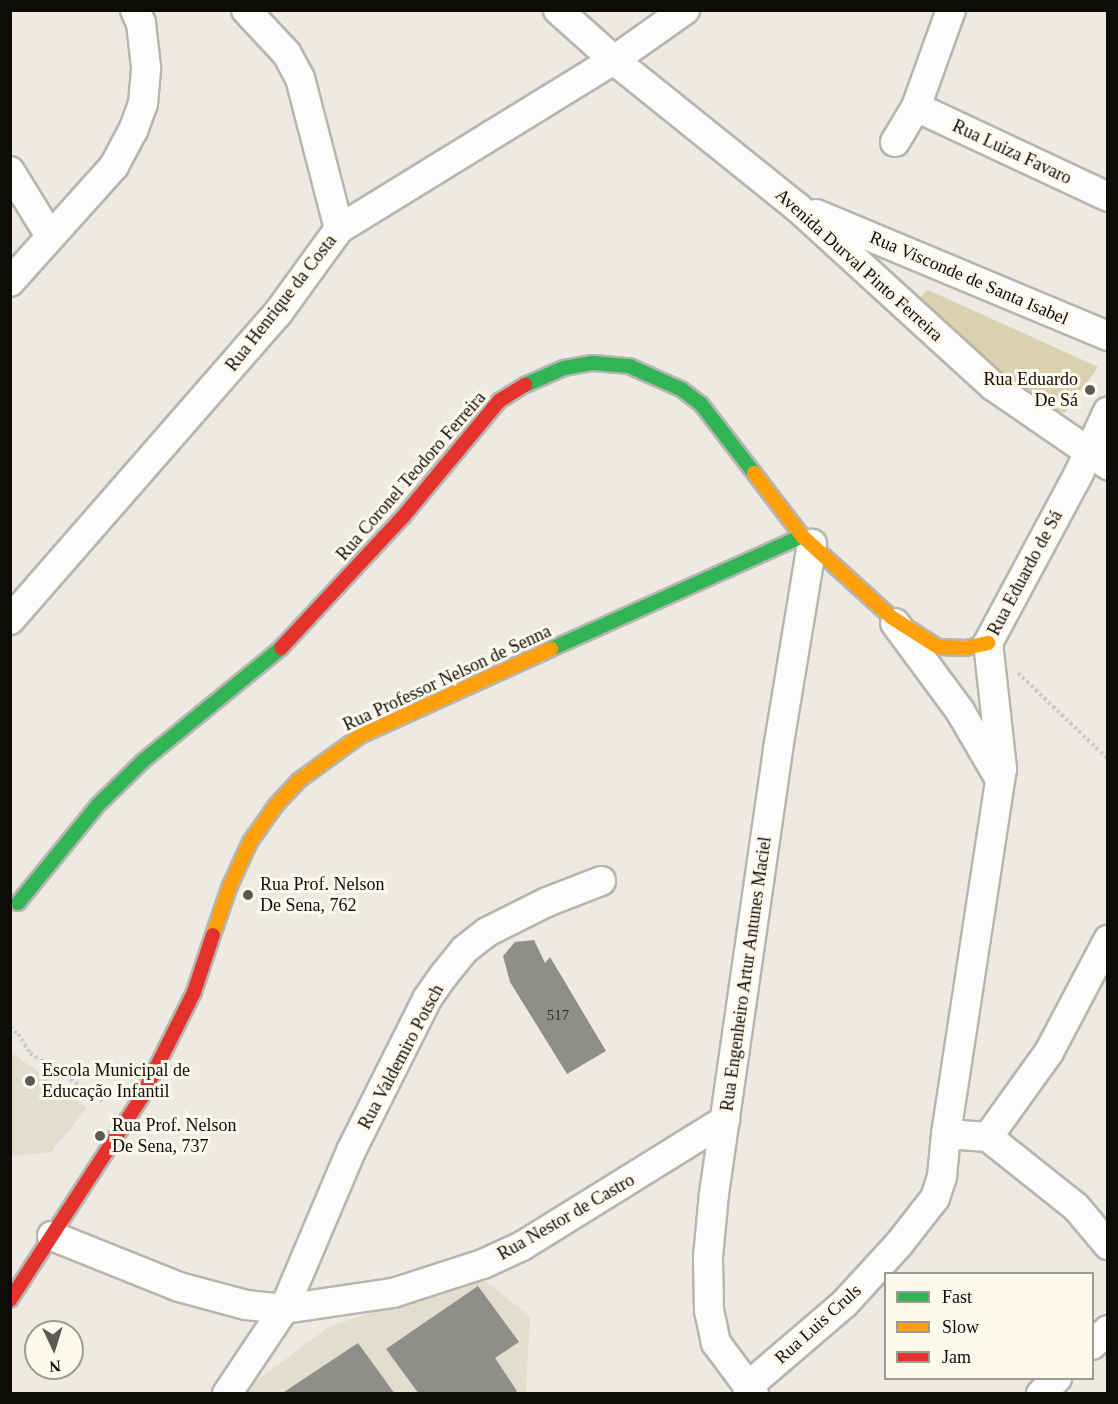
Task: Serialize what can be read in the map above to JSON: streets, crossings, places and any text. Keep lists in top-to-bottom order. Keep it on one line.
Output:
{"streets":{"street":["Rua Luiza Favaro","Avenida Durval Pinto Ferreira","Rua Visconde de Santa Isabel","Rua Henrique da Costa","Rua Coronel Teodoro Ferreira","Rua Eduardo de Sá","Rua Professor Nelson de Senna","Rua Engenheiro Artur Antunes Maciel","Rua Valdemiro Potsch","Rua Nestor de Castro","Rua Luis Cruls"]},"crossings":[["Avenida Durval Pinto Ferreira","Rua Visconde de Santa Isabel"],["Avenida Durval Pinto Ferreira","Rua Henrique da Costa"],["Avenida Durval Pinto Ferreira","Rua Eduardo de Sá"],["Rua Coronel Teodoro Ferreira","Rua Eduardo de Sá"],["Rua Coronel Teodoro Ferreira","Rua Professor Nelson de Senna"],["Rua Coronel Teodoro Ferreira","Rua Engenheiro Artur Antunes Maciel"],["Rua Eduardo de Sá","Rua Luis Cruls"],["Rua Professor Nelson de Senna","Rua Engenheiro Artur Antunes Maciel"],["Rua Professor Nelson de Senna","Rua Nestor de Castro"],["Rua Engenheiro Artur Antunes Maciel","Rua Nestor de Castro"],["Rua Engenheiro Artur Antunes Maciel","Rua Luis Cruls"],["Rua Valdemiro Potsch","Rua Nestor de Castro"]],"places":["Rua Eduardo De Sá","Rua Prof. Nelson De Sena, 762","Escola Municipal de Educação Infantil","Rua Prof. Nelson De Sena, 737"],"house_numbers":["517"],"legend":["Fast","Slow","Jam"],"north":"bottom"}
